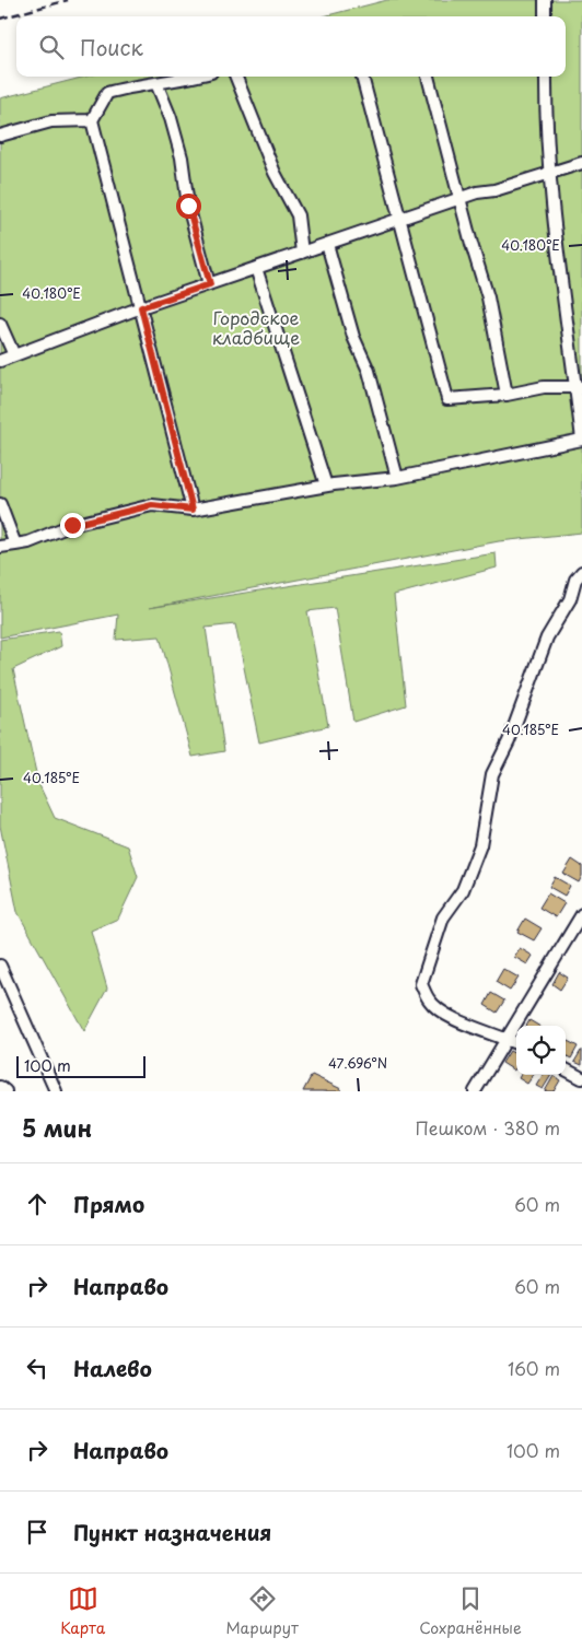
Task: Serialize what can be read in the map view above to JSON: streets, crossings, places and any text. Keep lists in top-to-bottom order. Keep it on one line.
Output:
{"parks":["Городское кладбище"],"scale_bar":"100 m","page":{"search":"Поиск","scale":"100 m","heading":["5 мин","Пешком · 380 m"],"list":[["Прямо","60 m"],["Направо","60 m"],["Налево","160 m"],["Направо","100 m"],"Пункт назначения"],"nav":["Карта","Маршрут","Сохранённые"]},"coordinates":["40.180°E","40.185°E","47.696°N"]}
